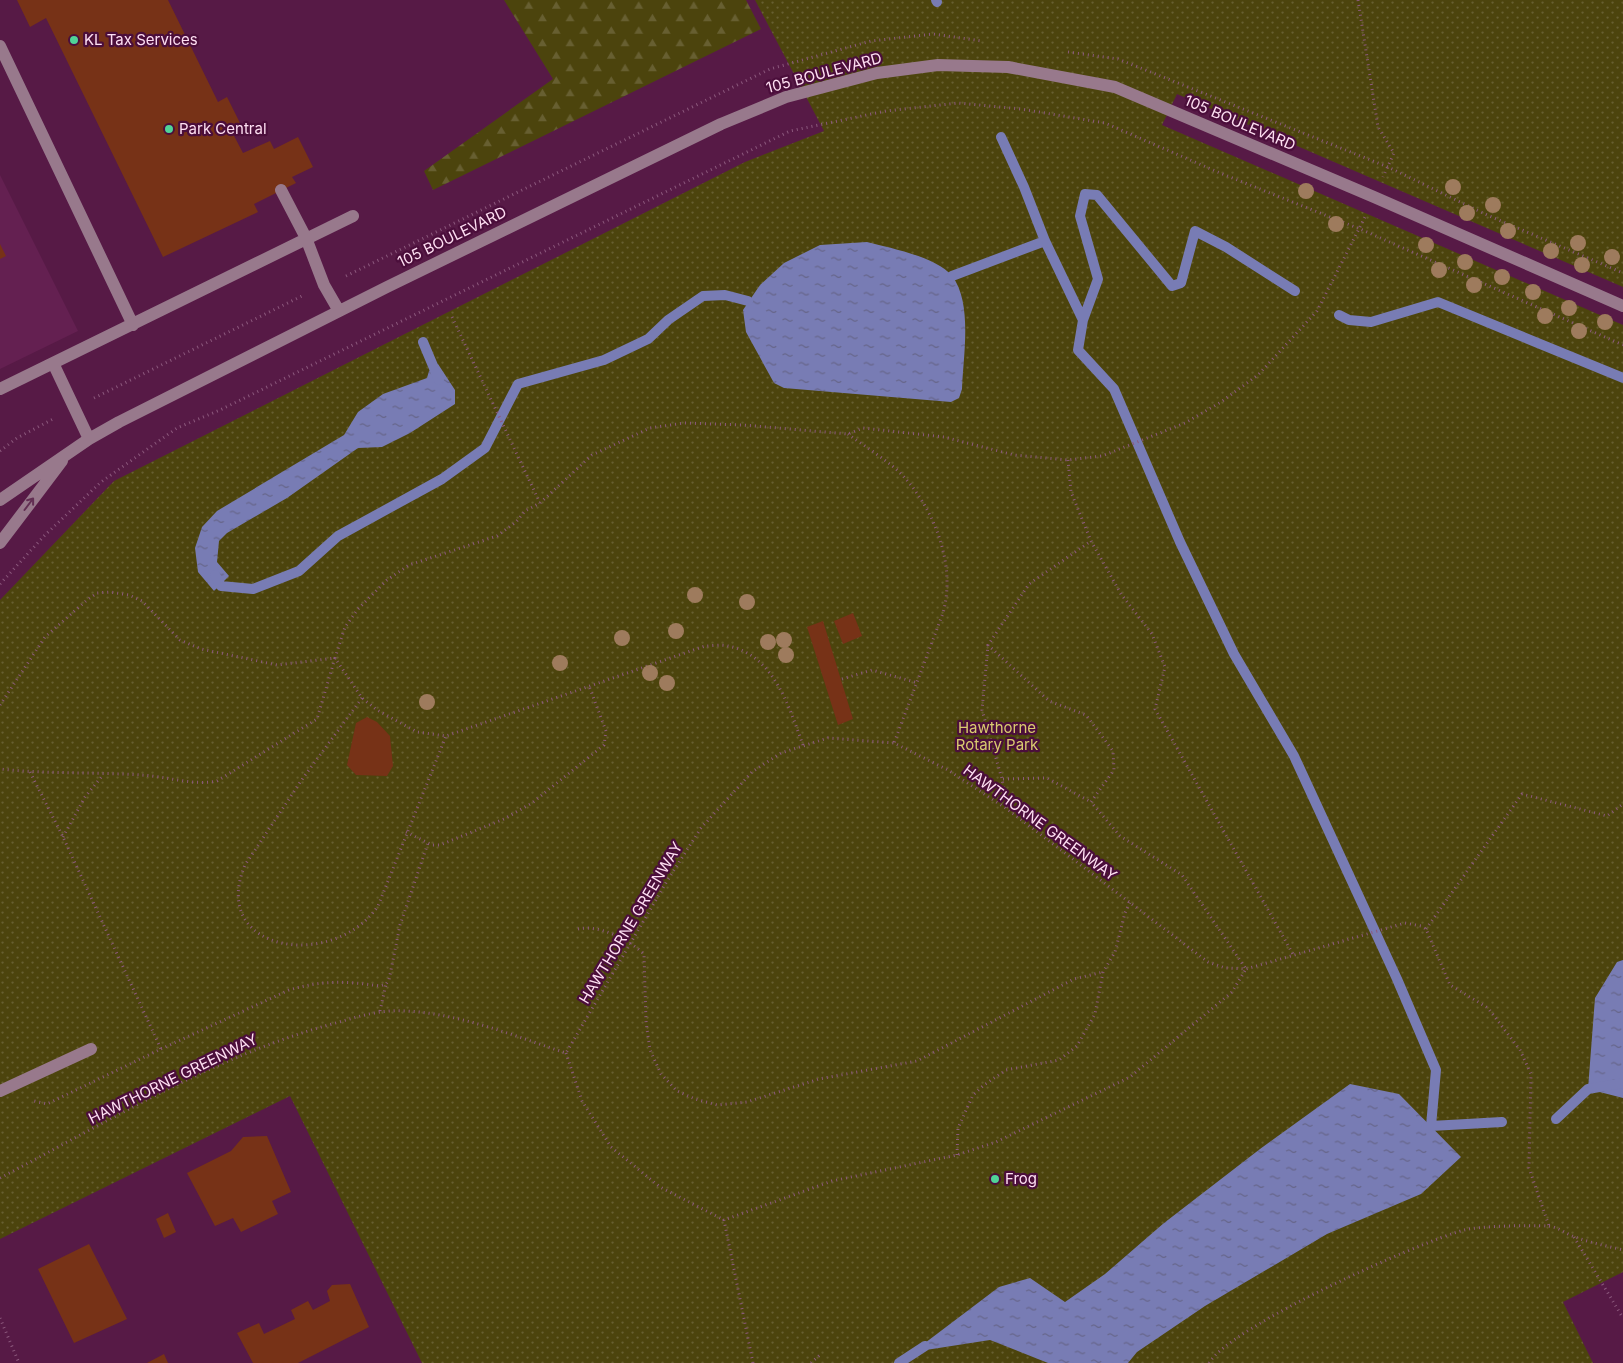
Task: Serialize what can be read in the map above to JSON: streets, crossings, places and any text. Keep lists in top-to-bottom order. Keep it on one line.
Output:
{"streets":{"street":["105 BOULEVARD"],"path":["HAWTHORNE GREENWAY"]},"parks":["Hawthorne Rotary Park"],"places":["KL Tax Services","Park Central","Frog"]}
